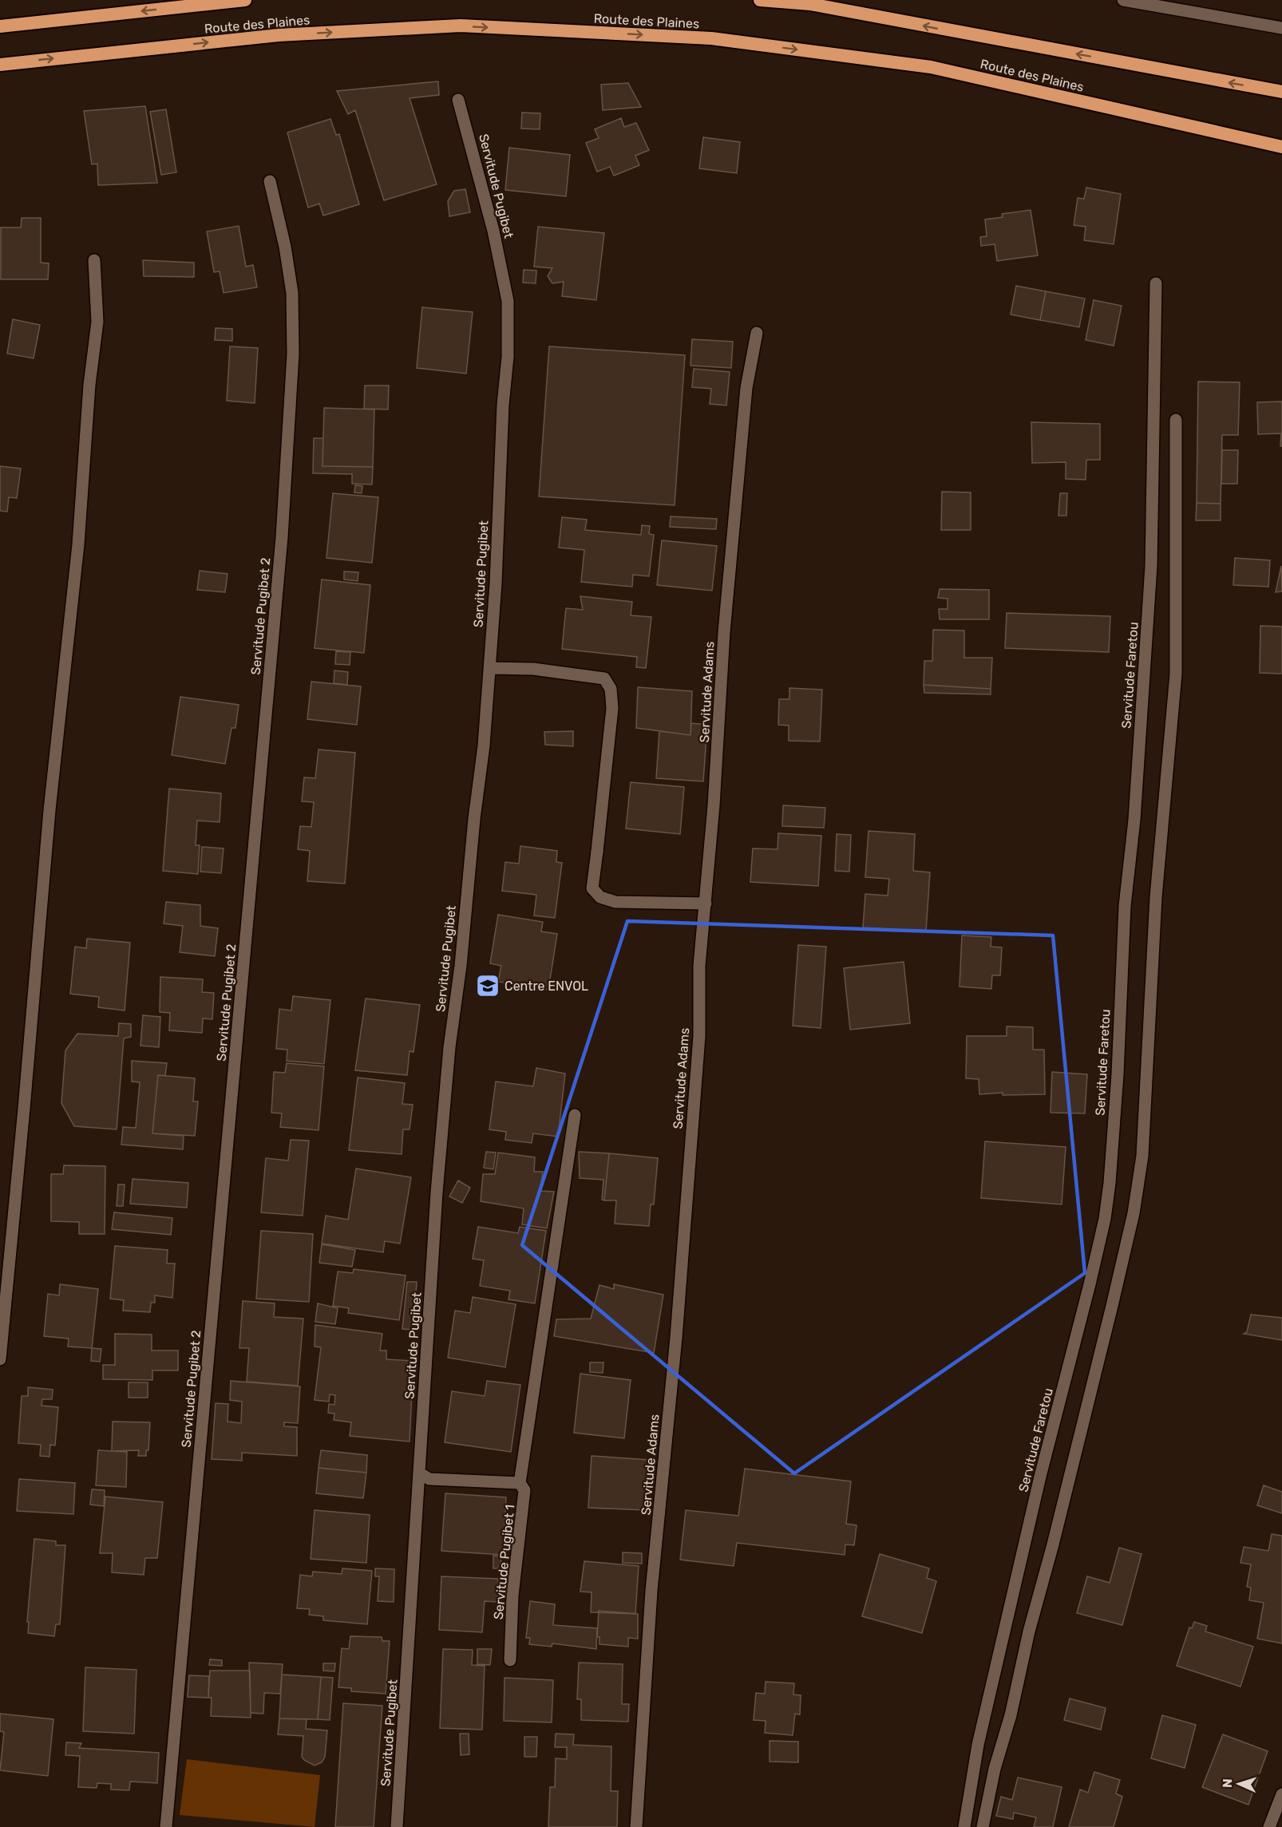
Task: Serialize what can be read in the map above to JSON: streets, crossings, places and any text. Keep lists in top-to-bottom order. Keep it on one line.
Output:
{"streets":{"highway":["Route des Plaines"],"street":["Servitude Pugibet","Servitude Pugibet 2","Servitude Faretou","Servitude Adams","Servitude Pugibet 1"]},"places":{"school or university":["Centre ENVOL"]},"north":"left"}
